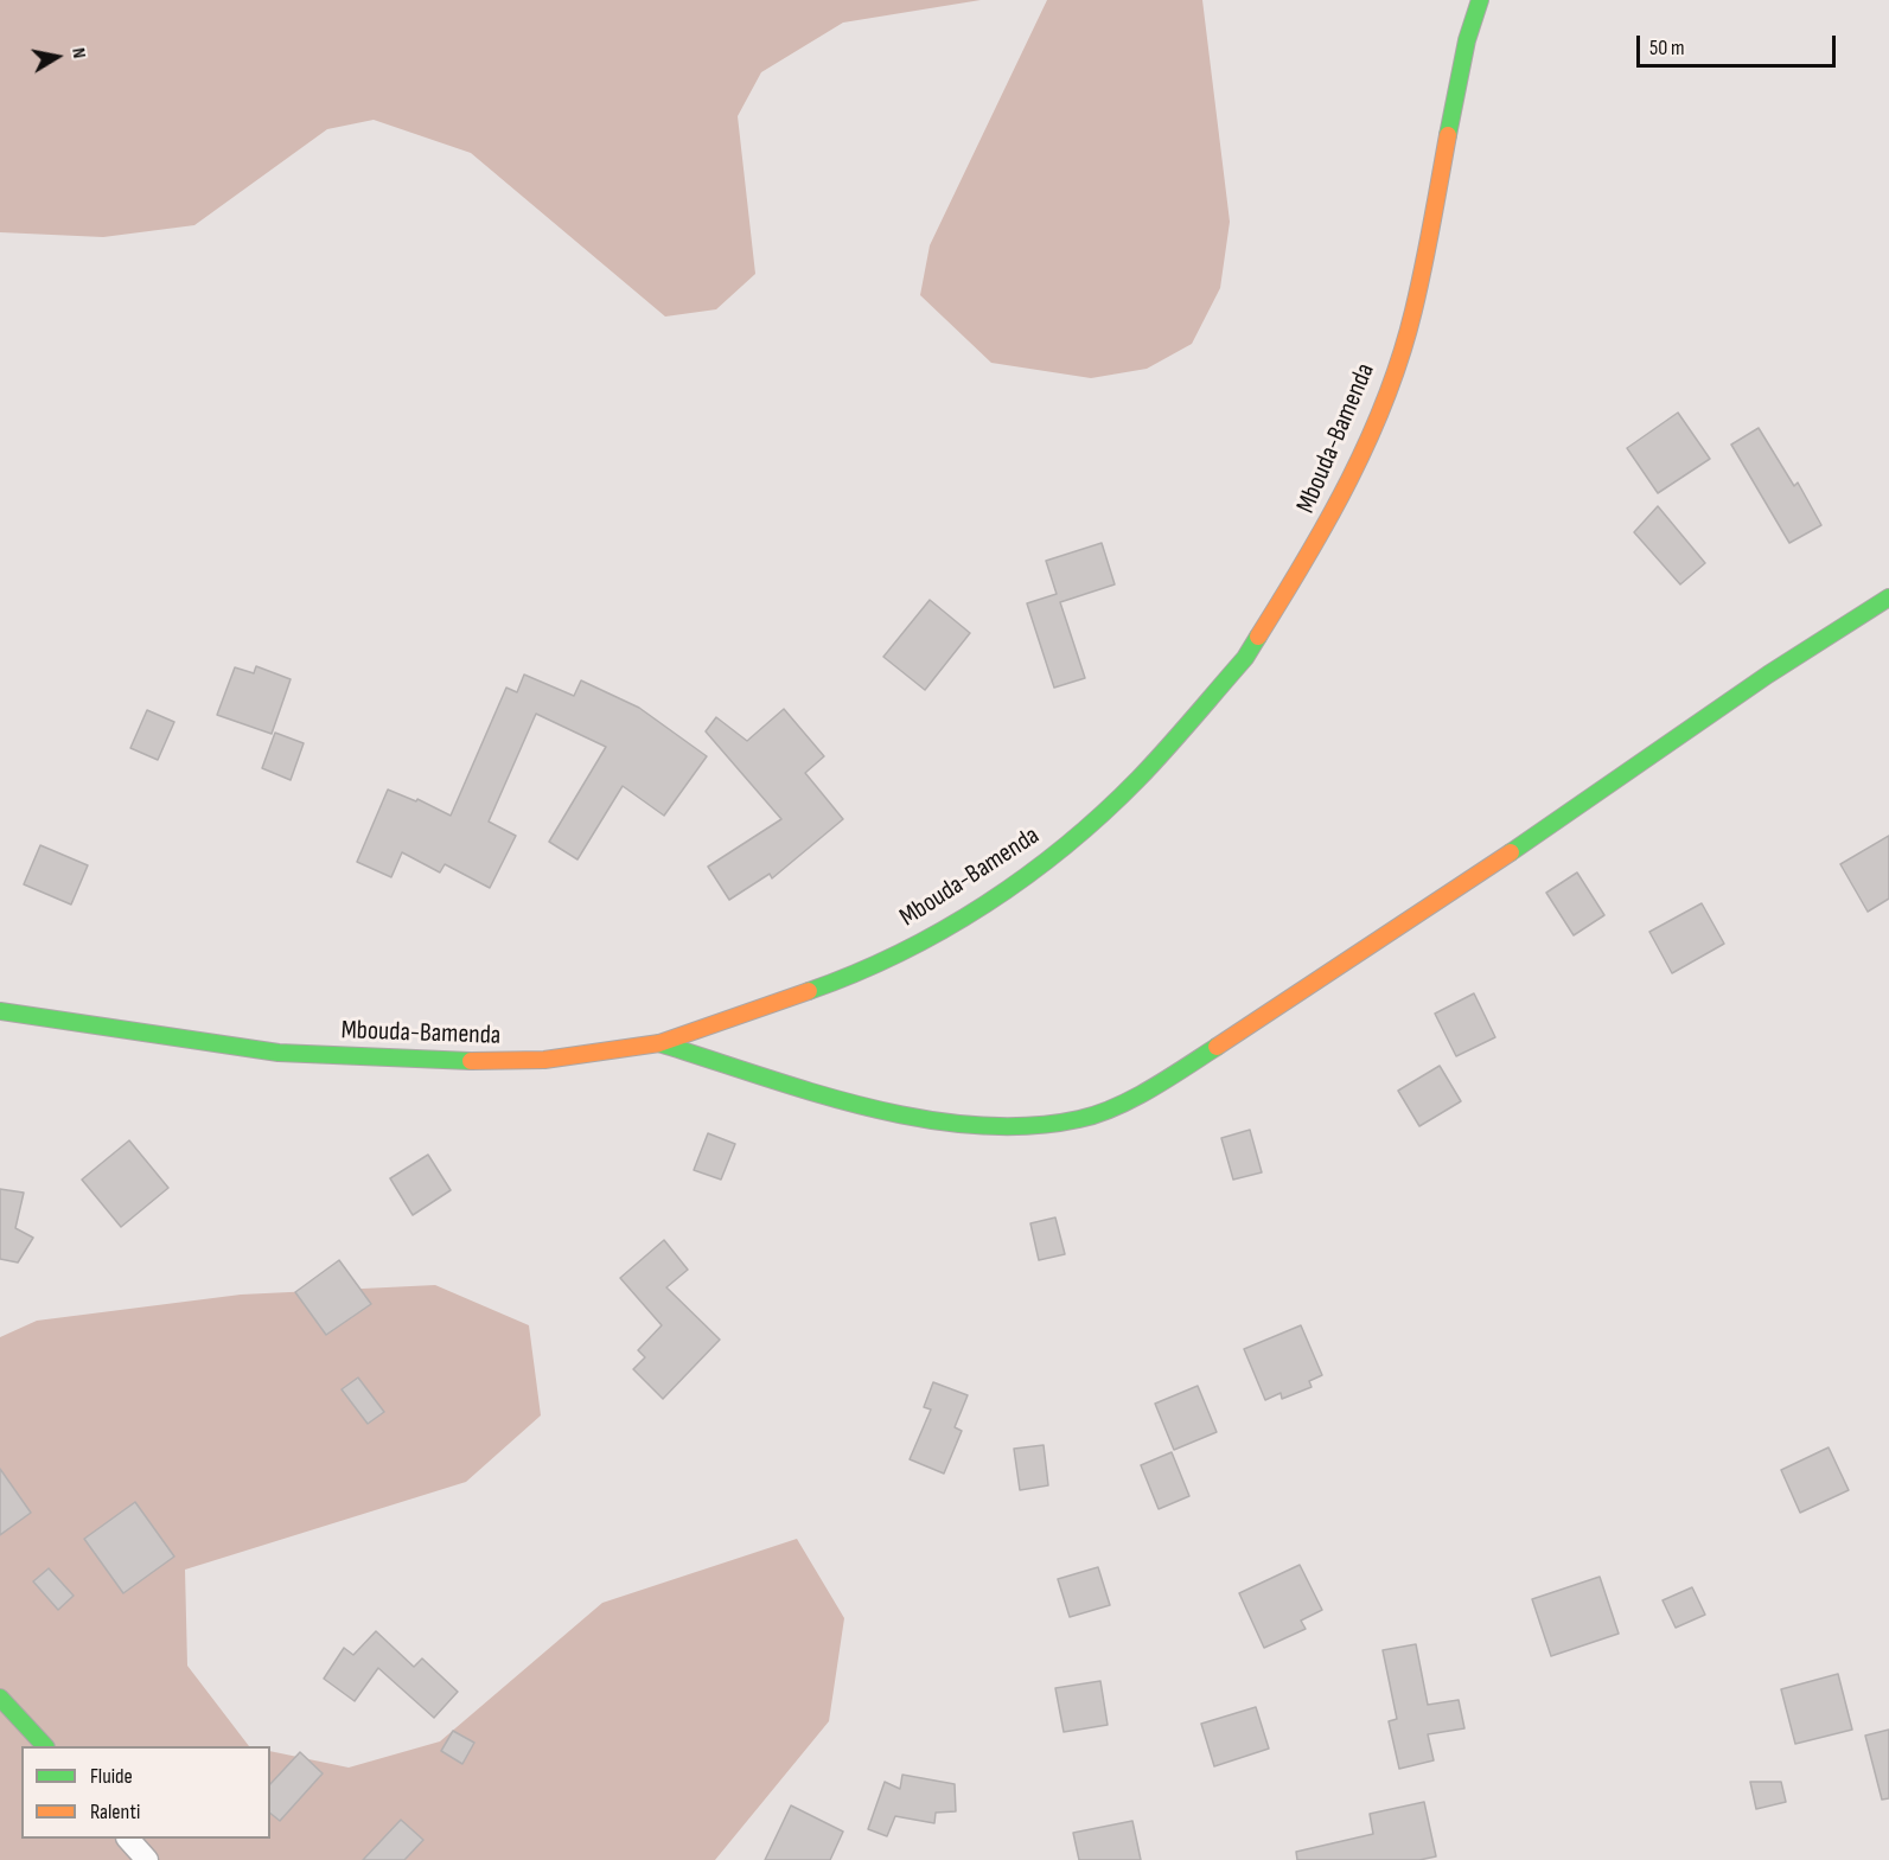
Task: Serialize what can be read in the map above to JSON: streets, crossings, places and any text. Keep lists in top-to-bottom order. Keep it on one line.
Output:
{"streets":{"main road":["Mbouda-Bamenda"]},"legend":["Fluide","Ralenti"],"scale_bar":"50 m","north":"right"}
